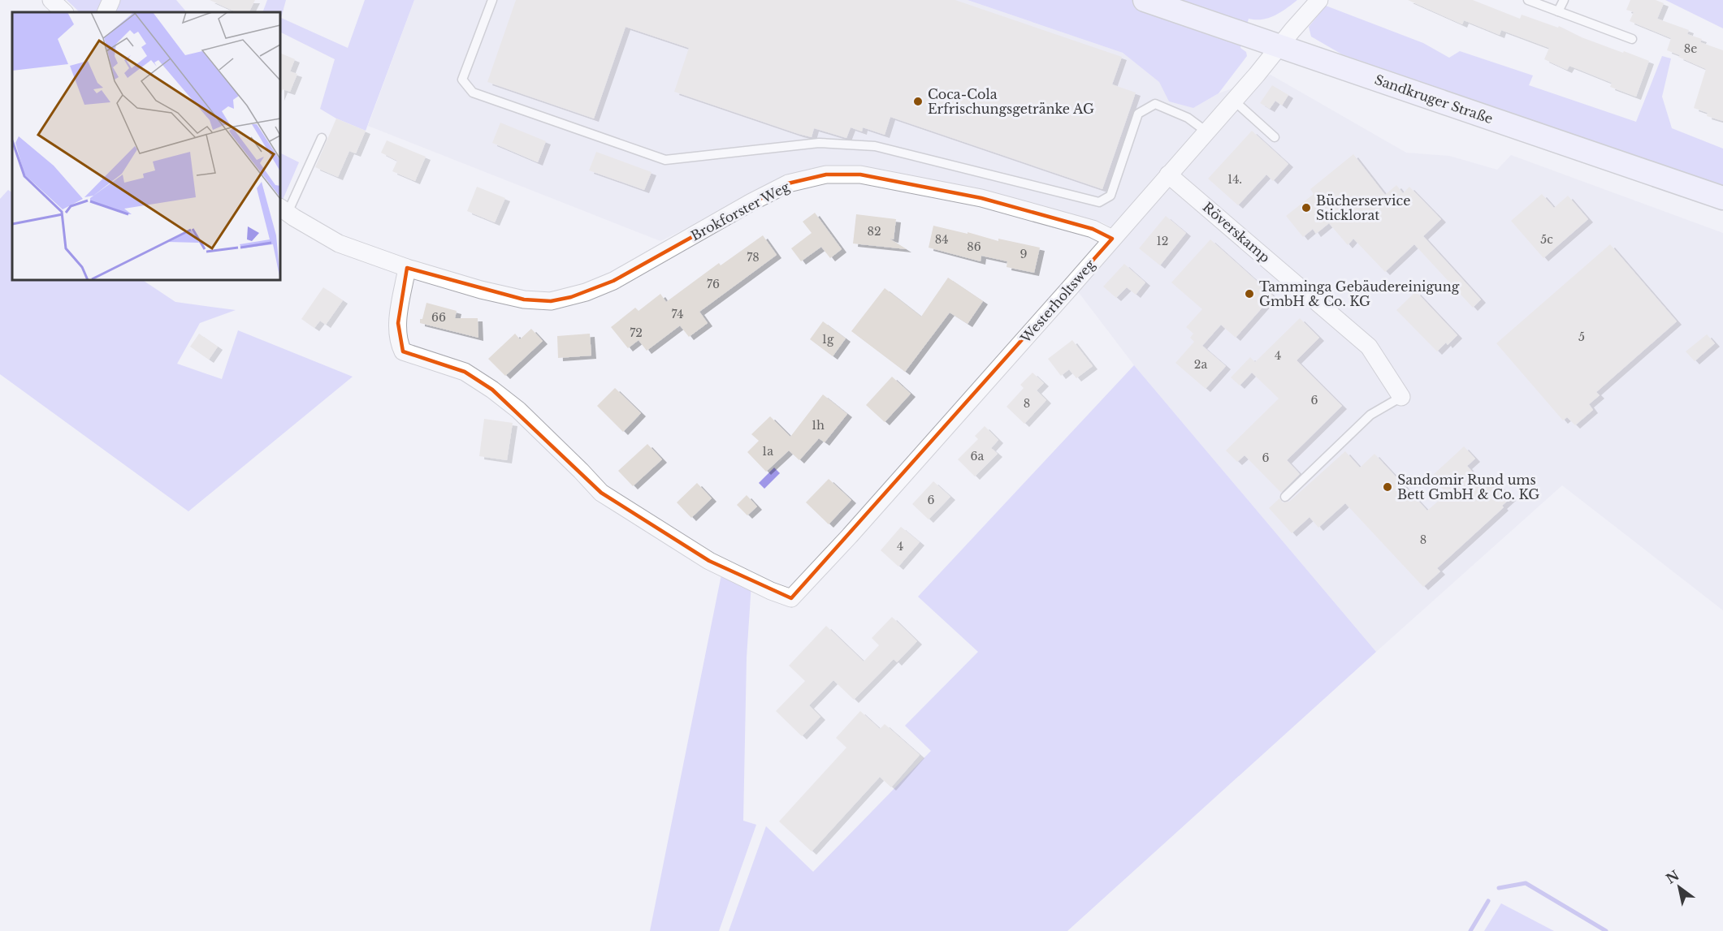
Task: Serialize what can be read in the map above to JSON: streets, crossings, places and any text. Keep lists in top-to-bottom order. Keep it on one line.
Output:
{"streets":{"street":["Sandkruger Straße","Brokforster Weg","Röverskamp","Westerholtsweg"]},"crossings":[["Sandkruger Straße","Westerholtsweg"],["Brokforster Weg","Westerholtsweg"],["Röverskamp","Westerholtsweg"]],"places":["Coca-Cola Erfrischungsgetränke AG","Bücherservice Sticklorat","Tamminga Gebäudereinigung GmbH & Co. KG","Sandomir Rund ums Bett GmbH & Co. KG"],"house_numbers":["8e","14.","82","84","5c","12","86","9","78","76","74","66","72","5","1g","4","2a","6","8","1h","1a","6a","6","6","8","4"],"north":"top left"}
